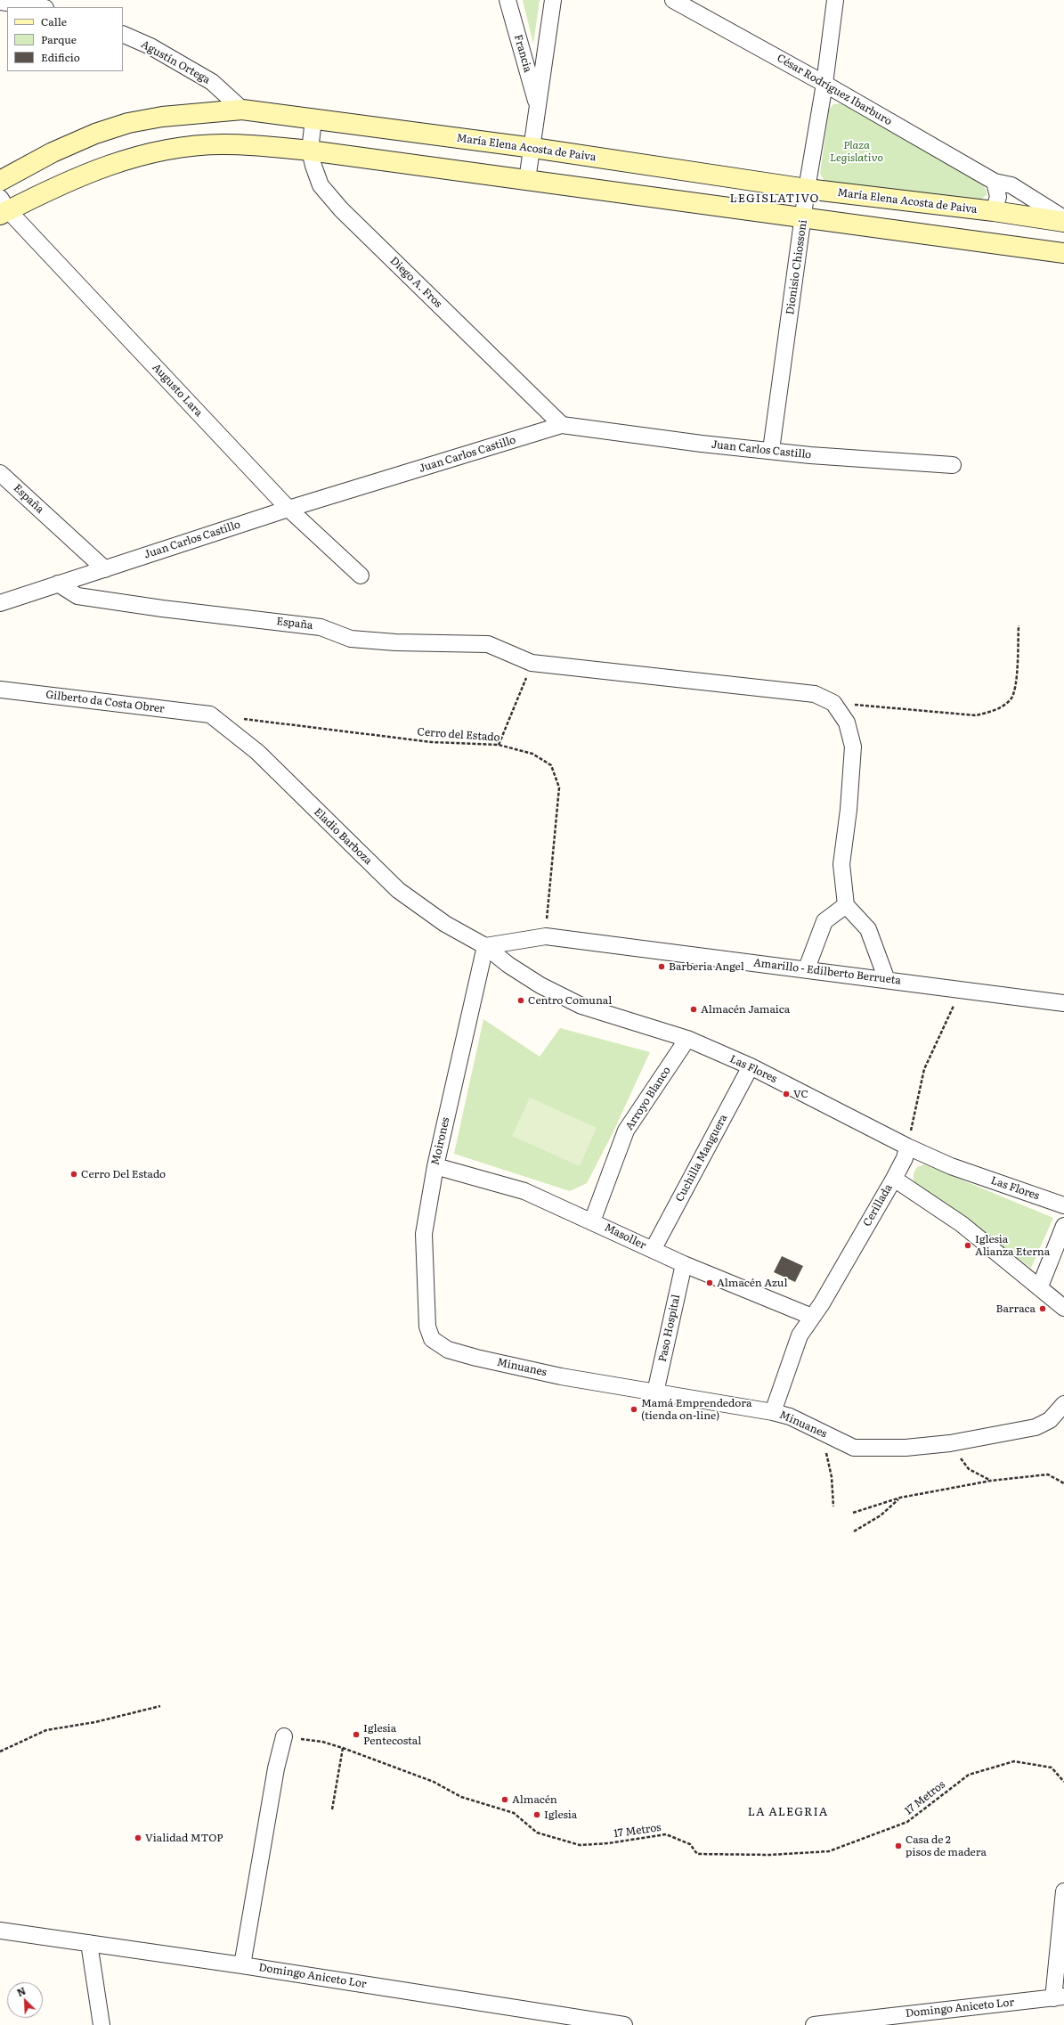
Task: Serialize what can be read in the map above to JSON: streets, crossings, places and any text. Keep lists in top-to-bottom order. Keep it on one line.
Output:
{"streets":{"street":["Francia","Agustín Ortega","César Rodríguez Ibarburo","María Elena Acosta de Paiva","Dionisio Chiossoni","Diego A. Fros","Augusto Lara","Juan Carlos Castillo","España","Gilberto da Costa Obrer","Eladio Barboza","Amarillo - Edilberto Berrueta","Las Flores","Arroyo Blanco","Moirones","Cuchilla Manguera","Cerillada","Masoller","Paso Hospital","Minuanes","Domingo Aniceto Lor"],"path":["Cerro del Estado","17 Metros"]},"crossings":[["Francia","María Elena Acosta de Paiva"],["Agustín Ortega","María Elena Acosta de Paiva"],["César Rodríguez Ibarburo","Dionisio Chiossoni"],["María Elena Acosta de Paiva","Dionisio Chiossoni"],["María Elena Acosta de Paiva","Diego A. Fros"],["Dionisio Chiossoni","Juan Carlos Castillo"],["Diego A. Fros","Juan Carlos Castillo"],["Augusto Lara","Juan Carlos Castillo"],["Juan Carlos Castillo","España"],["Gilberto da Costa Obrer","Cerro del Estado"],["Gilberto da Costa Obrer","Eladio Barboza"],["Cerro del Estado","Eladio Barboza"],["Cerro del Estado","Amarillo - Edilberto Berrueta"],["Eladio Barboza","Amarillo - Edilberto Berrueta"],["Eladio Barboza","Las Flores"],["Eladio Barboza","Moirones"],["Amarillo - Edilberto Berrueta","Las Flores"],["Amarillo - Edilberto Berrueta","Moirones"],["Las Flores","Arroyo Blanco"],["Las Flores","Moirones"],["Las Flores","Cuchilla Manguera"],["Las Flores","Cerillada"],["Arroyo Blanco","Masoller"],["Moirones","Masoller"],["Moirones","Minuanes"],["Cuchilla Manguera","Masoller"],["Cerillada","Masoller"],["Cerillada","Minuanes"],["Masoller","Paso Hospital"],["Paso Hospital","Minuanes"]],"districts":["LEGISLATIVO","LA ALEGRIA"],"parks":["Plaza Legislativo"],"places":["Barberia Angel","Centro Comunal","Almacén Jamaica","VC","Cerro Del Estado","Iglesia Alianza Eterna","Almacén Azul","Barraca","Mamá Emprendedora (tienda on-line)","Iglesia Pentecostal","Almacén","Iglesia","Vialidad MTOP","Casa de 2 pisos de madera"],"legend":["Calle","Parque","Edificio"],"north":"top left"}
